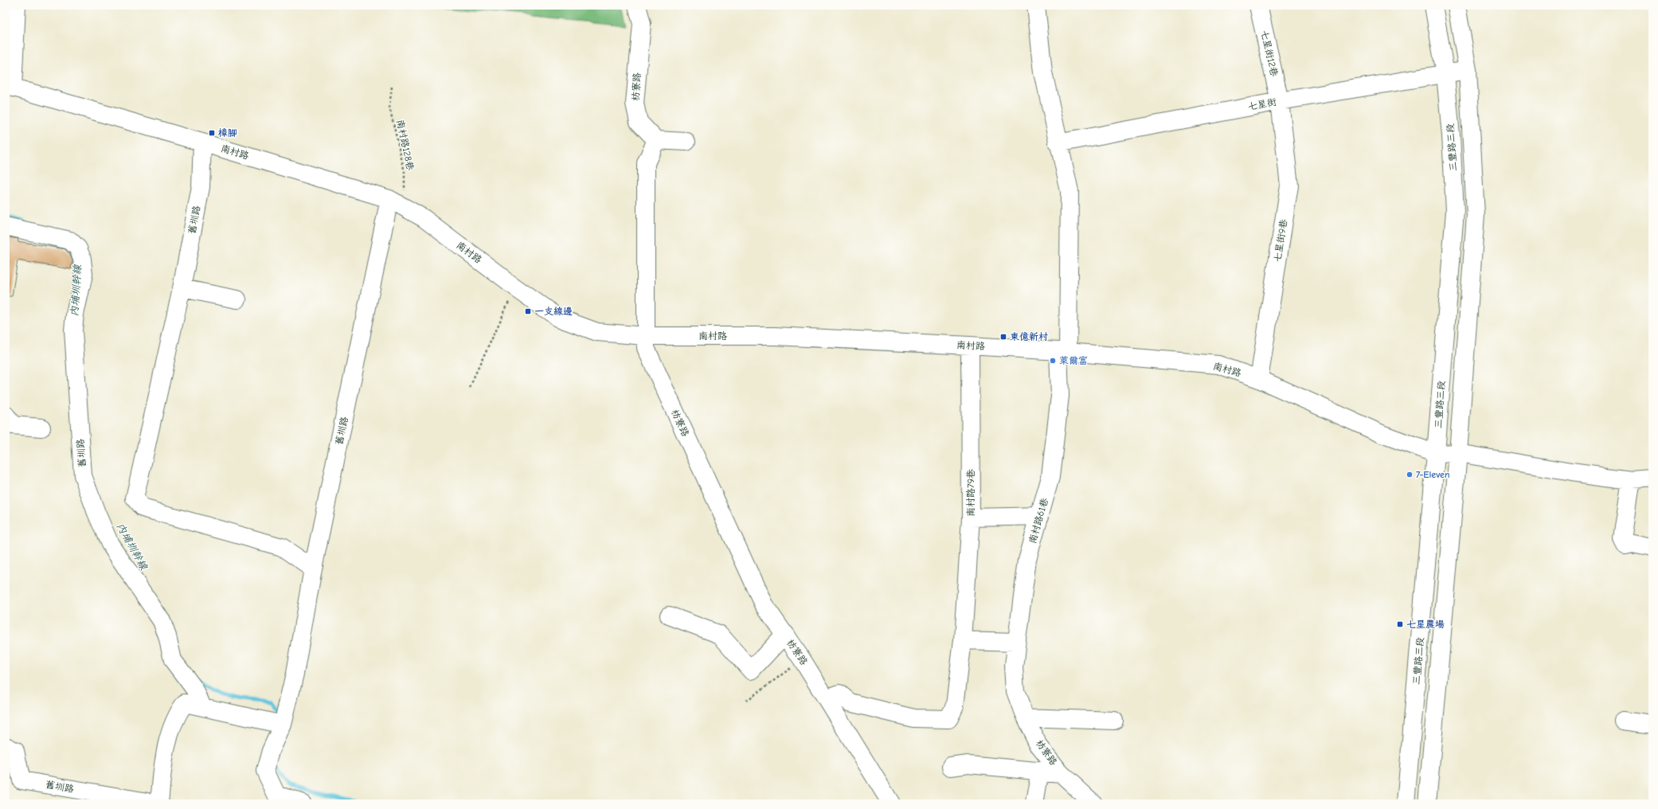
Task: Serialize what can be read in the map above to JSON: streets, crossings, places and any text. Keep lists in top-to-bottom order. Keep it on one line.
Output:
{"streets":{"street":["七星街12巷","枋寮路","七星街","三豐路三段","南村路","舊圳路","七星街9巷","南村路79巷","南村路61巷"],"path":["南村路128巷"]},"crossings":[["七星街12巷","七星街"],["七星街12巷","七星街9巷"],["枋寮路","南村路"],["枋寮路","南村路79巷"],["枋寮路","南村路61巷"],["七星街","三豐路三段"],["七星街","七星街9巷"],["七星街","南村路61巷"],["南村路128巷","南村路"],["三豐路三段","南村路"],["南村路","舊圳路"],["南村路","七星街9巷"],["南村路","南村路79巷"],["南村路","南村路61巷"]],"water":["內埔圳幹線"],"places":{"transit":["樟腳","一支線邊","東億新村","七星農場"],"other":["萊爾富","7-Eleven"]}}
